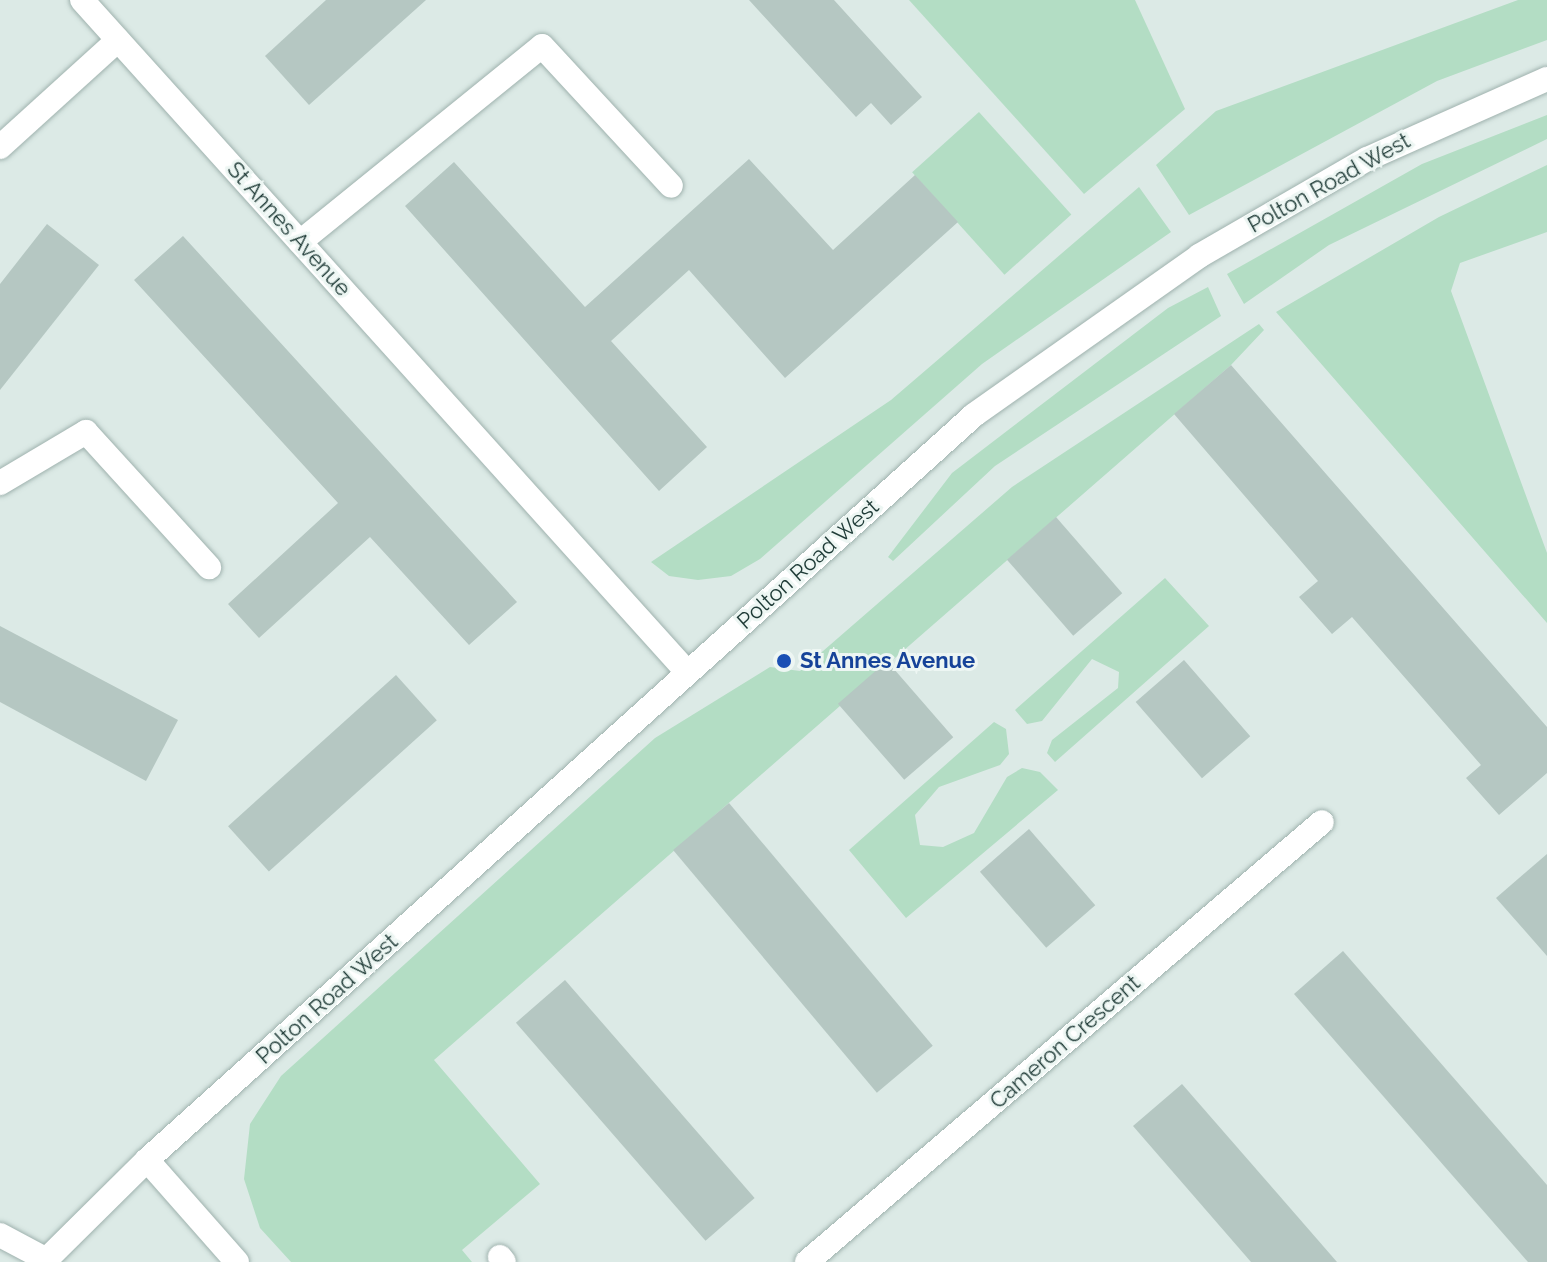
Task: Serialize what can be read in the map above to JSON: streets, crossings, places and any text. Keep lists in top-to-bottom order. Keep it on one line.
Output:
{"streets":{"street":["Polton Road West","St Annes Avenue","Cameron Crescent"]},"crossings":[["Polton Road West","St Annes Avenue"]],"places":["St Annes Avenue"]}
